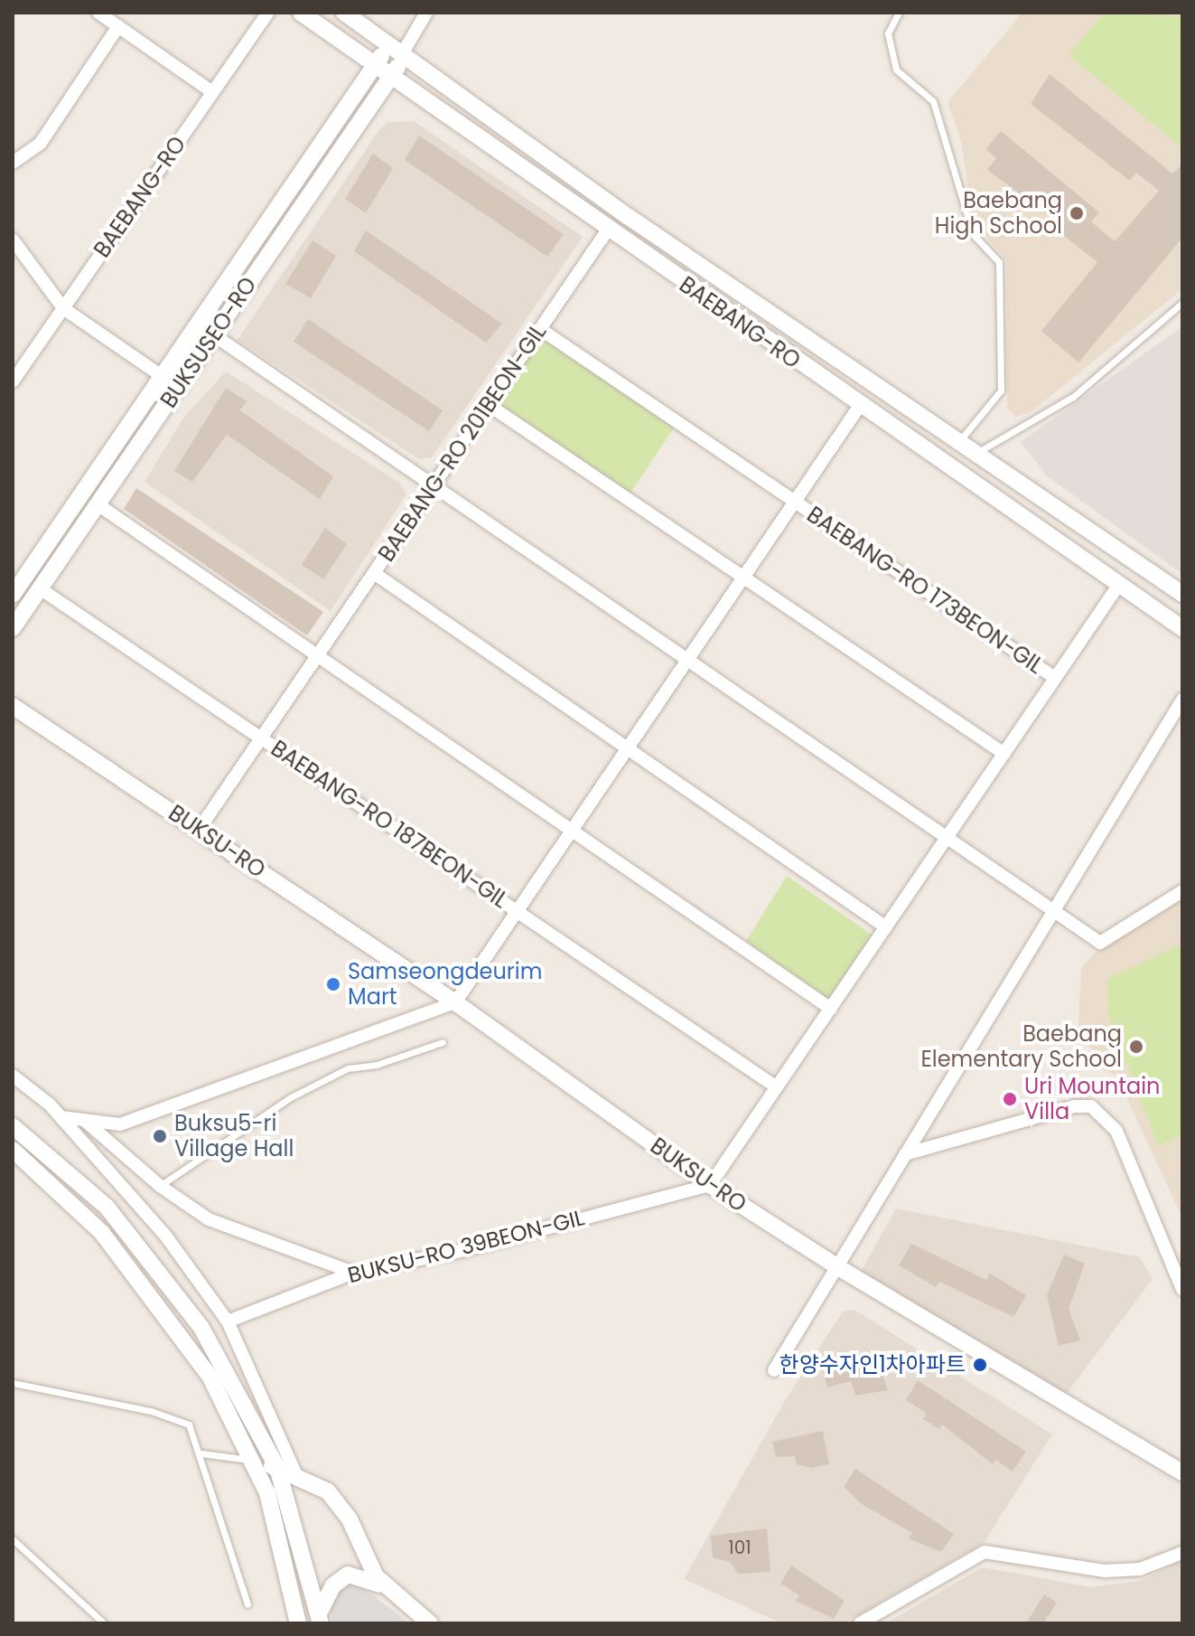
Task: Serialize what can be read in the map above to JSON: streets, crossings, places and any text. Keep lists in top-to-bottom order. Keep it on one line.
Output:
{"streets":{"street":["BAEBANG-RO","BUKSUSEO-RO","BAEBANG-RO 201BEON-GIL","BAEBANG-RO 173BEON-GIL","BAEBANG-RO 187BEON-GIL","BUKSU-RO","BUKSU-RO 39BEON-GIL"]},"crossings":[["BAEBANG-RO","BUKSUSEO-RO"],["BAEBANG-RO","BAEBANG-RO 201BEON-GIL"],["BAEBANG-RO","BAEBANG-RO 173BEON-GIL"],["BAEBANG-RO","BAEBANG-RO 187BEON-GIL"],["BAEBANG-RO 201BEON-GIL","BAEBANG-RO 187BEON-GIL"],["BAEBANG-RO 201BEON-GIL","BUKSU-RO"],["BAEBANG-RO 173BEON-GIL","BAEBANG-RO 187BEON-GIL"],["BAEBANG-RO 173BEON-GIL","BUKSU-RO"],["BAEBANG-RO 173BEON-GIL","BUKSU-RO 39BEON-GIL"],["BAEBANG-RO 187BEON-GIL","BUKSU-RO"],["BUKSU-RO","BUKSU-RO 39BEON-GIL"]],"places":["Baebang High School","Samseongdeurim Mart","Baebang Elementary School","Uri Mountain Villa","Buksu5-ri Village Hall","한양수자인1차아파트"],"house_numbers":["101"]}
